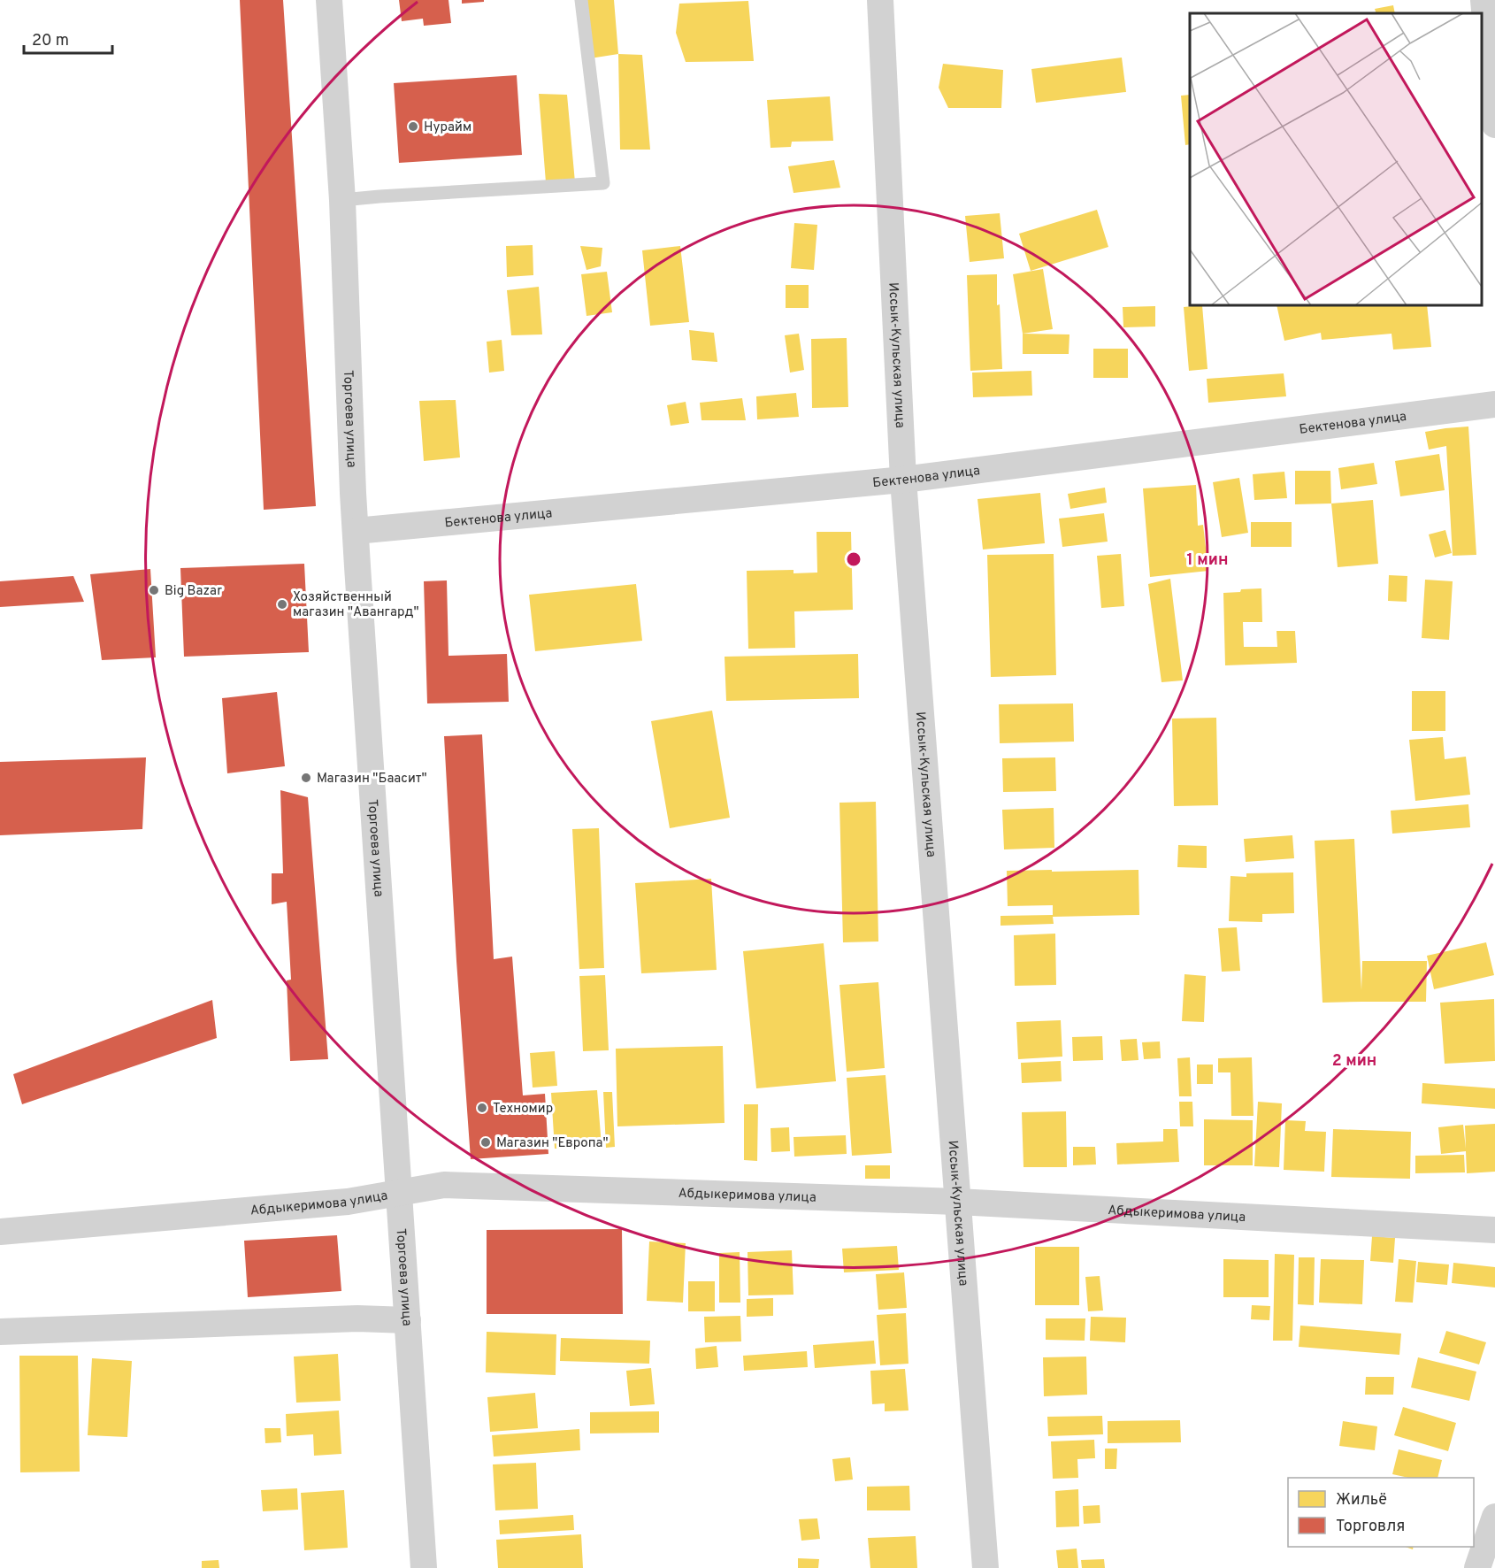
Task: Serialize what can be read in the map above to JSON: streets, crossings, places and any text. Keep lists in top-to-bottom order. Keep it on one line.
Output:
{"streets":{"street":["Иссык-Кульская улица","Торгоева улица","Бектенова улица","Абдыкеримова улица"]},"crossings":[["Иссык-Кульская улица","Бектенова улица"],["Иссык-Кульская улица","Абдыкеримова улица"],["Торгоева улица","Бектенова улица"],["Торгоева улица","Абдыкеримова улица"]],"places":["Нурайм","Big Bazar","Хозяйственный магазин \"Авангард\"","Магазин \"Баасит\"","Техномир","Магазин \"Европа\""],"legend":["Жильё","Торговля"],"scale_bar":"20 m","rings":["1 мин","2 мин"]}
